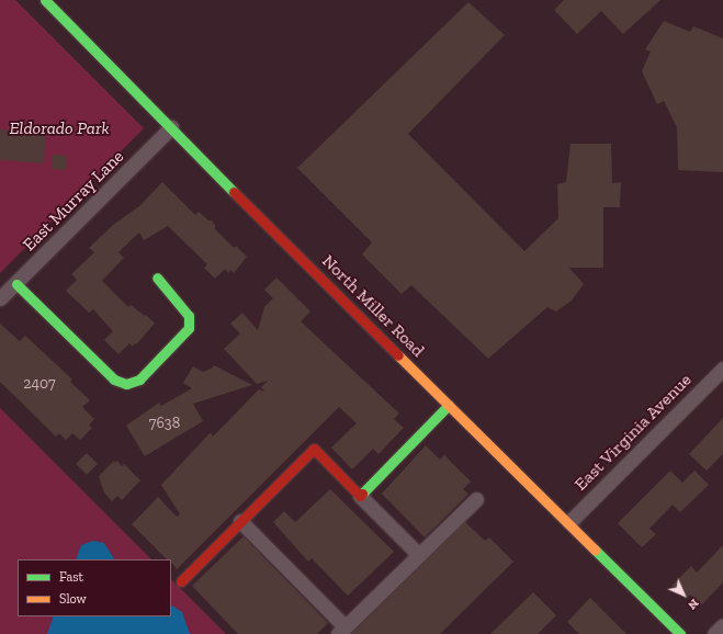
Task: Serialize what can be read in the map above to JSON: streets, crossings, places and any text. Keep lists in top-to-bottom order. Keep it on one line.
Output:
{"streets":{"street":["East Murray Lane","North Miller Road","East Virginia Avenue"]},"crossings":[["East Murray Lane","North Miller Road"],["North Miller Road","East Virginia Avenue"]],"parks":["Eldorado Park"],"house_numbers":["2407","7638"],"legend":["Fast","Slow"],"north":"bottom right"}
